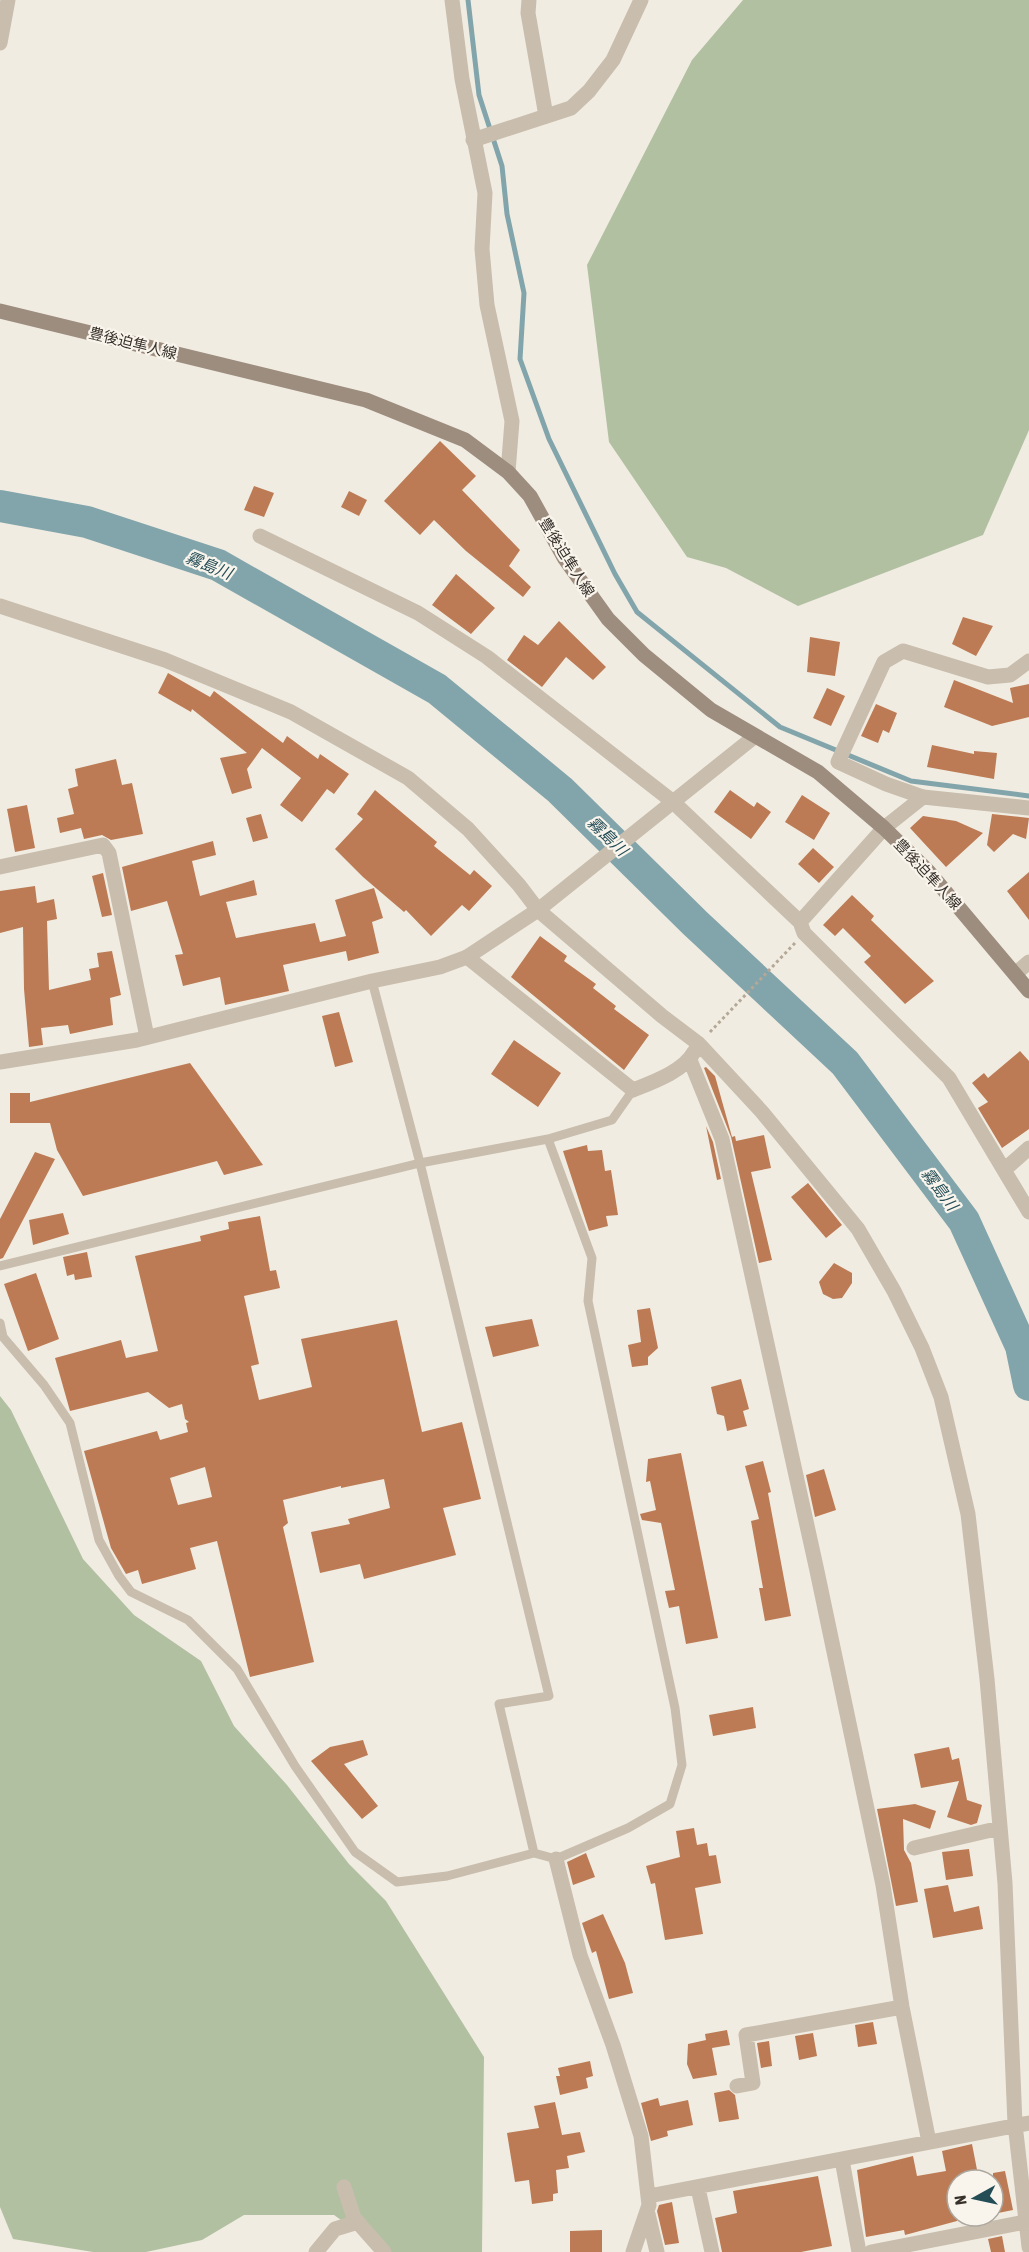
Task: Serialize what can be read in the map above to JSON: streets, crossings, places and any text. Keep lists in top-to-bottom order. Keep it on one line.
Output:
{"streets":{"main road":["豊後迫隼人線"]},"water":["霧島川"],"north":"left"}
